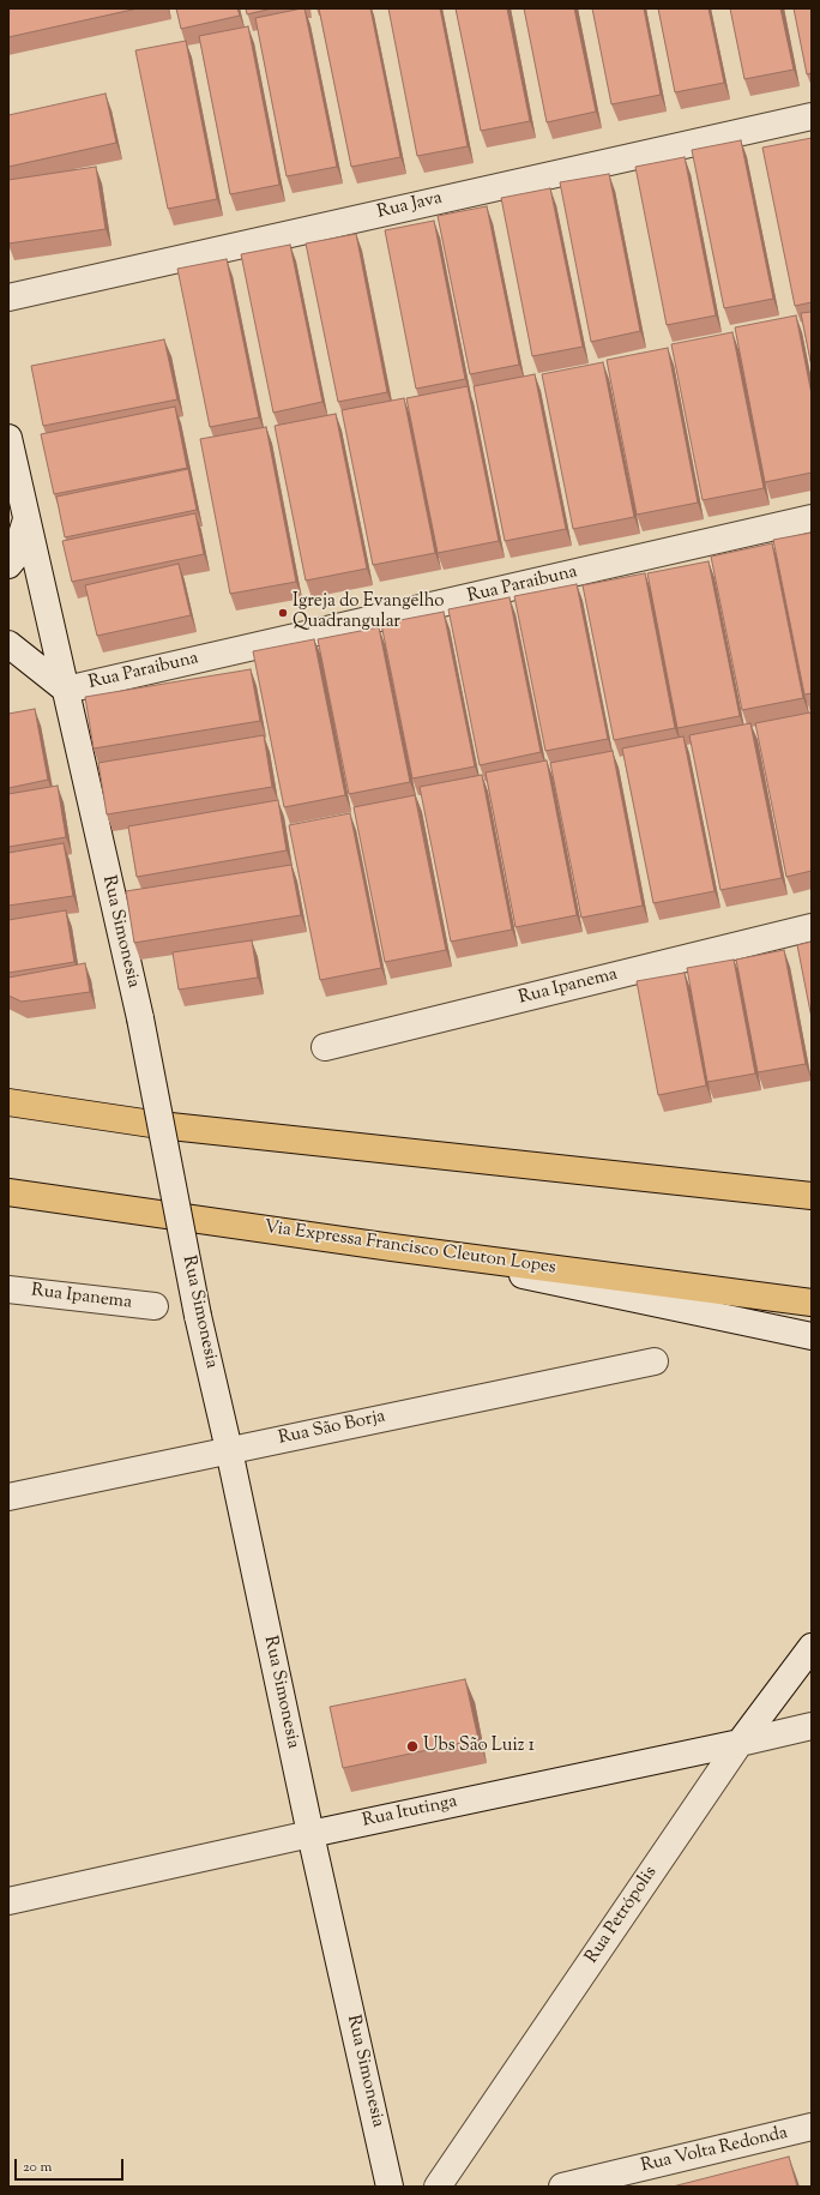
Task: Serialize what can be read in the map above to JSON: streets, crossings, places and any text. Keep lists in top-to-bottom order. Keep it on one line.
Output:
{"streets":{"highway":["Via Expressa Francisco Cleuton Lopes"],"street":["Rua Java","Rua Paraibuna","Rua Simonesia","Rua Ipanema","Rua São Borja","Rua Itutinga","Rua Petrópolis","Rua Volta Redonda"]},"crossings":[["Rua Paraibuna","Rua Simonesia"],["Rua Simonesia","Rua São Borja"],["Rua Simonesia","Rua Itutinga"],["Rua Itutinga","Rua Petrópolis"]],"places":["Igreja do Evangelho Quadrangular","Ubs São Luiz 1"],"scale_bar":"20 m"}
